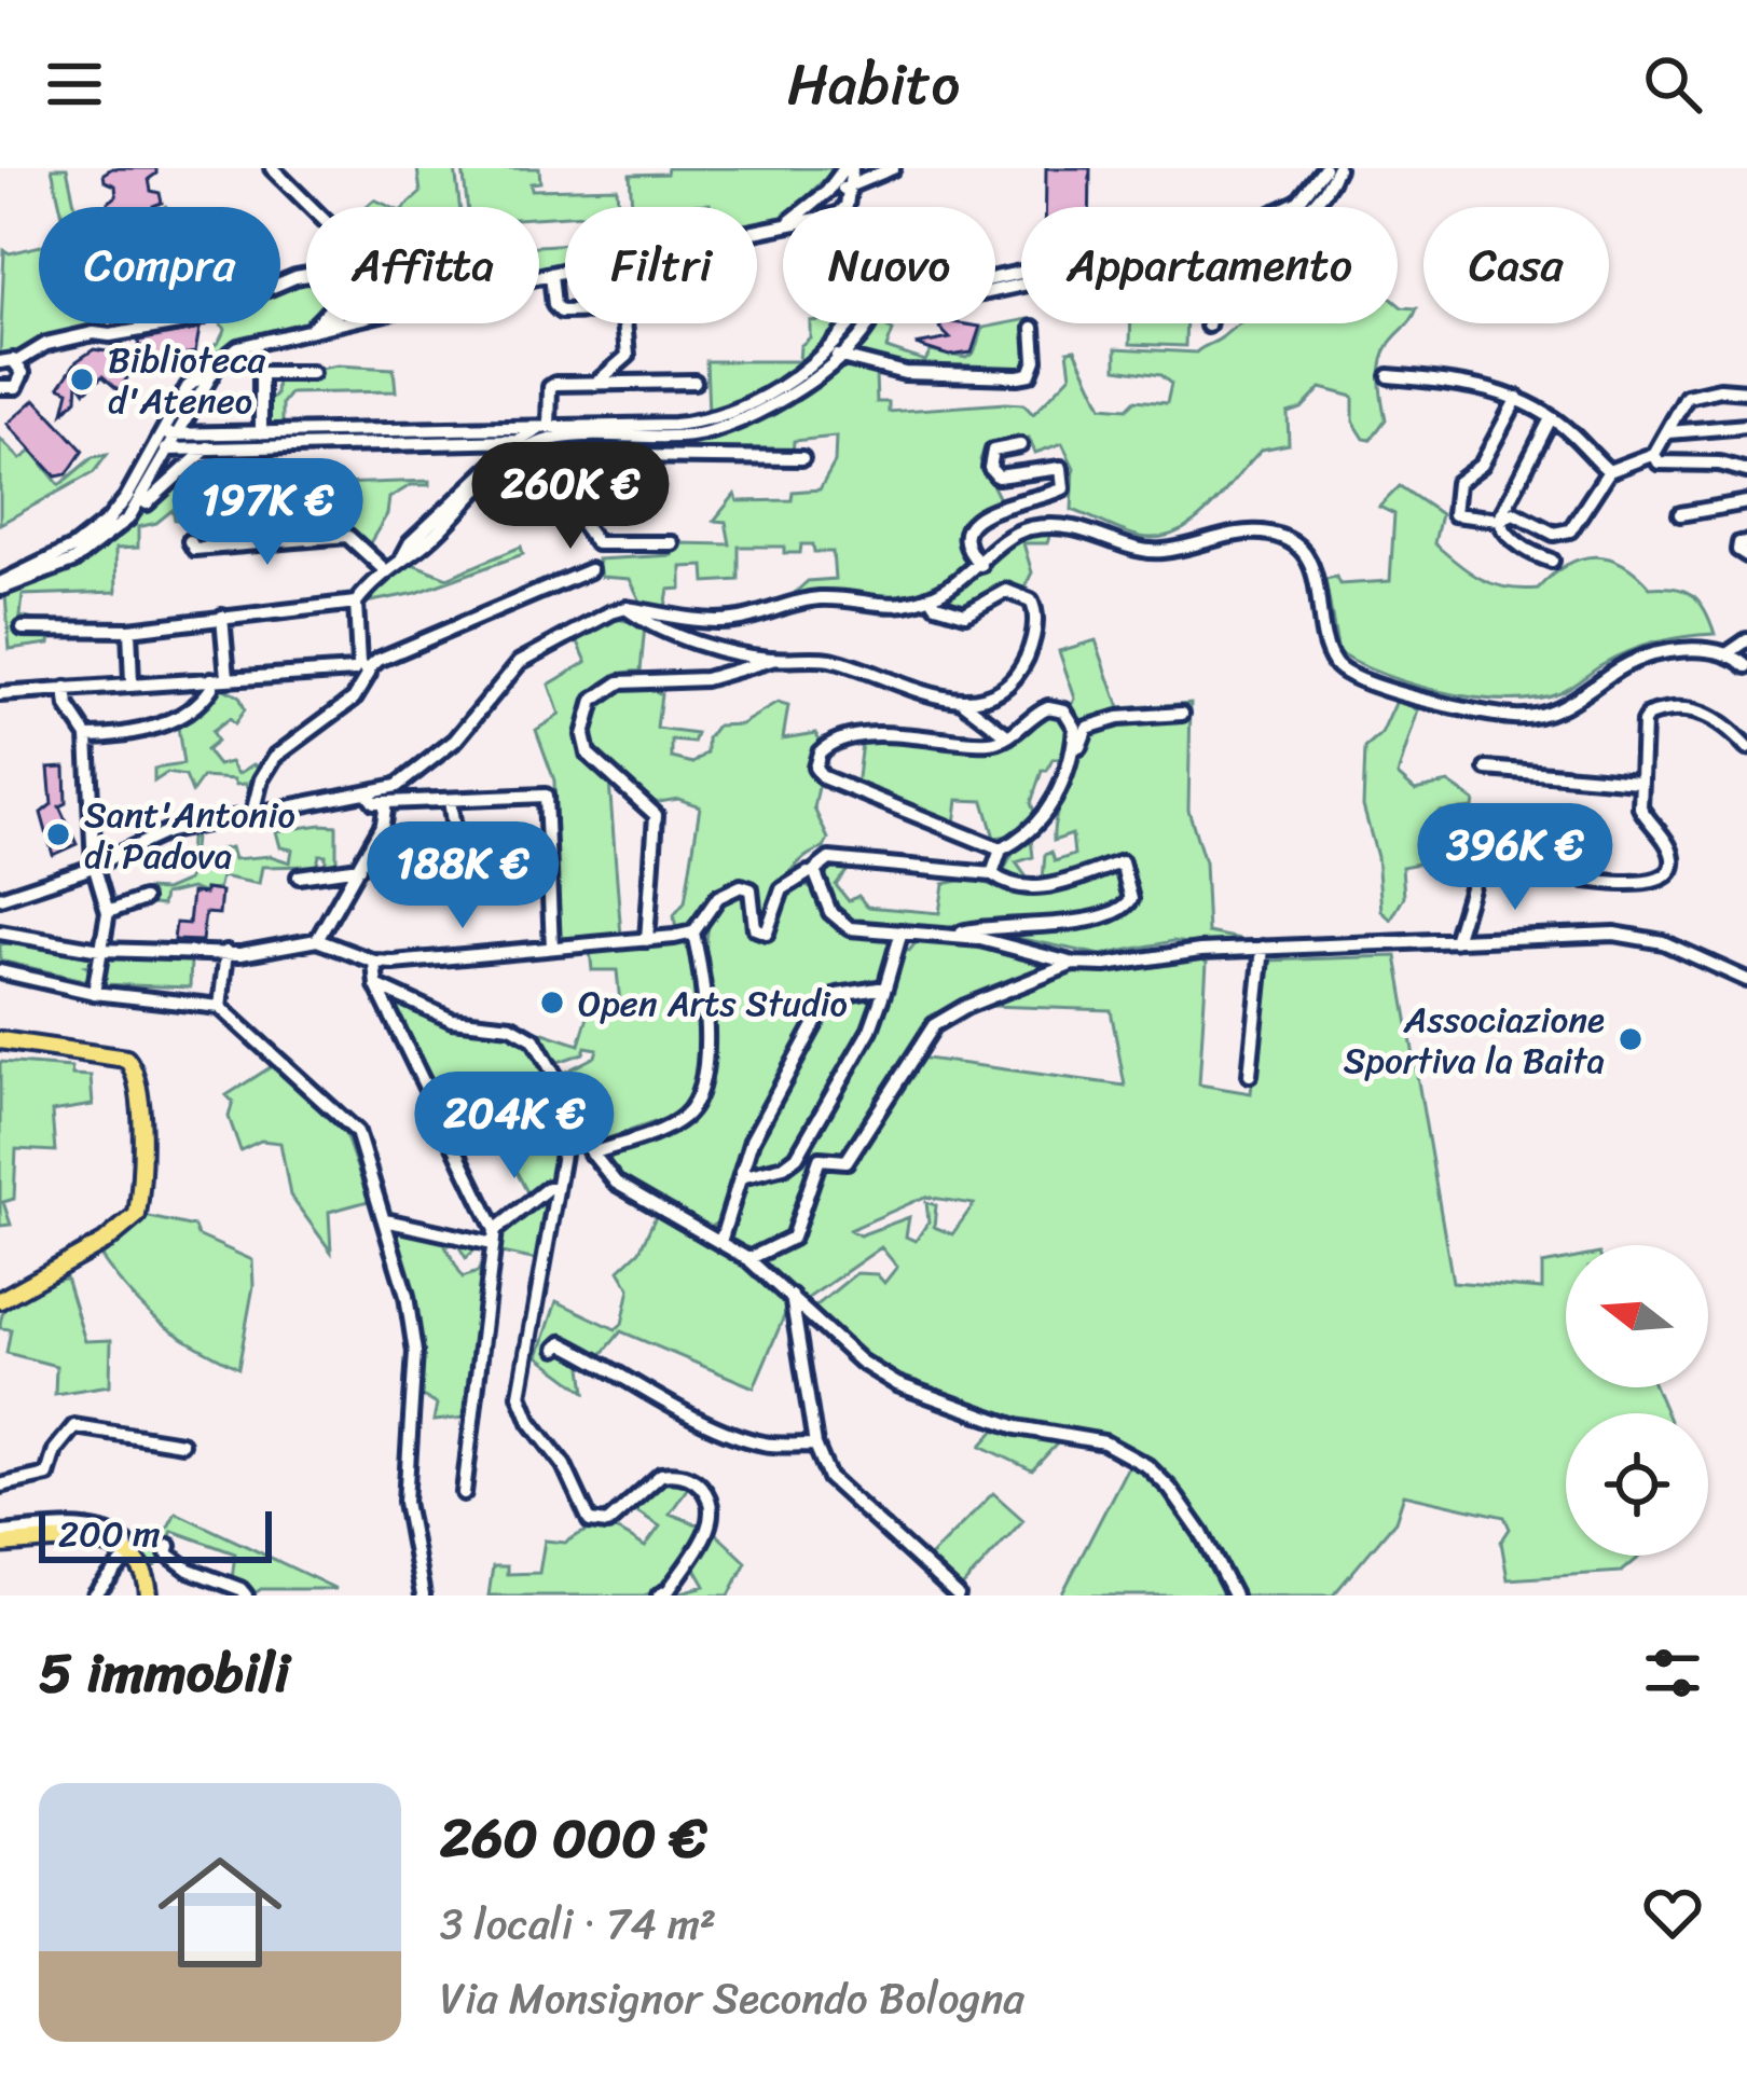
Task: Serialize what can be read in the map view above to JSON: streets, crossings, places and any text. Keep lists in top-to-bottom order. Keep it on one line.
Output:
{"places":["Biblioteca d'Ateneo","Sant'Antonio di Padova","Open Arts Studio","Associazione Sportiva la Baita"],"scale_bar":"200 m","north":"left","page":{"header":"Habito","chip":["Compra","Affitta","Filtri","Nuovo","Appartamento","Casa"],"price":["260K €","197K €","396K €","188K €","204K €"],"scale":"200 m","heading":"5 immobili","list":[{"name":"260 000 €","note":"3 locali · 74 m² · Via Monsignor Secondo Bologna"}]}}
